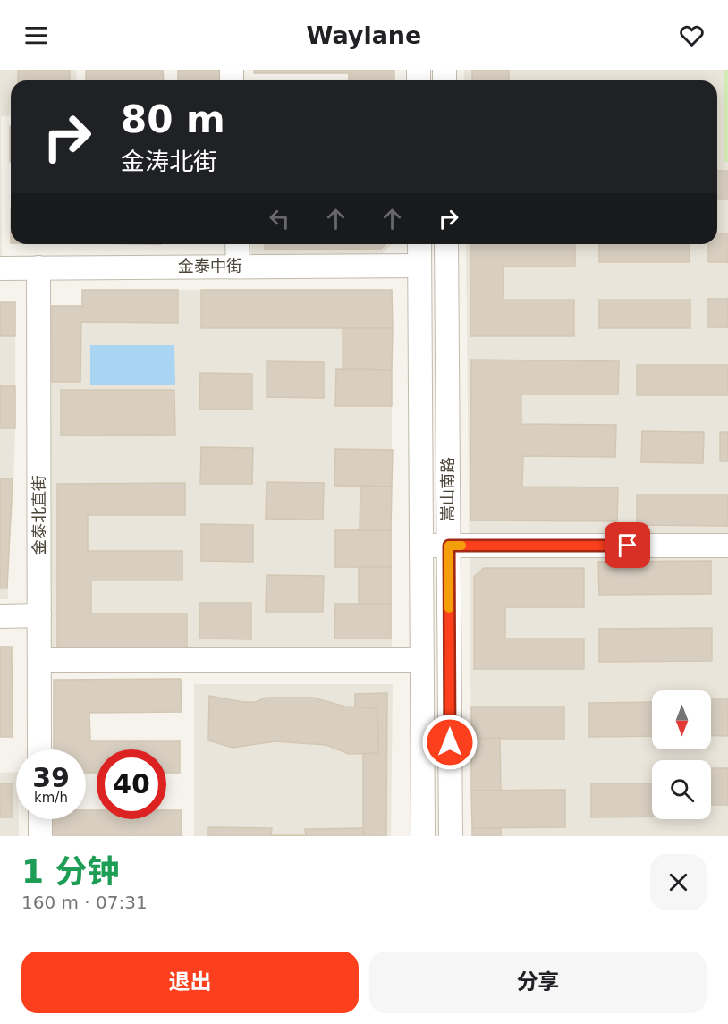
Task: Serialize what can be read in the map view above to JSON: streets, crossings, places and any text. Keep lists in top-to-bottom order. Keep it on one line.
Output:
{"streets":{"street":["金泰中街","嵩山南路","金泰北直街"]},"crossings":[["金泰中街","嵩山南路"],["金泰中街","金泰北直街"]],"north":"bottom","page":{"header":"Waylane","turn":["80 m","金涛北街"],"speed":"39 km/h","limit":"40","heading":["1 分钟","160 m · 07:31"],"buttons":["退出","分享"]}}
